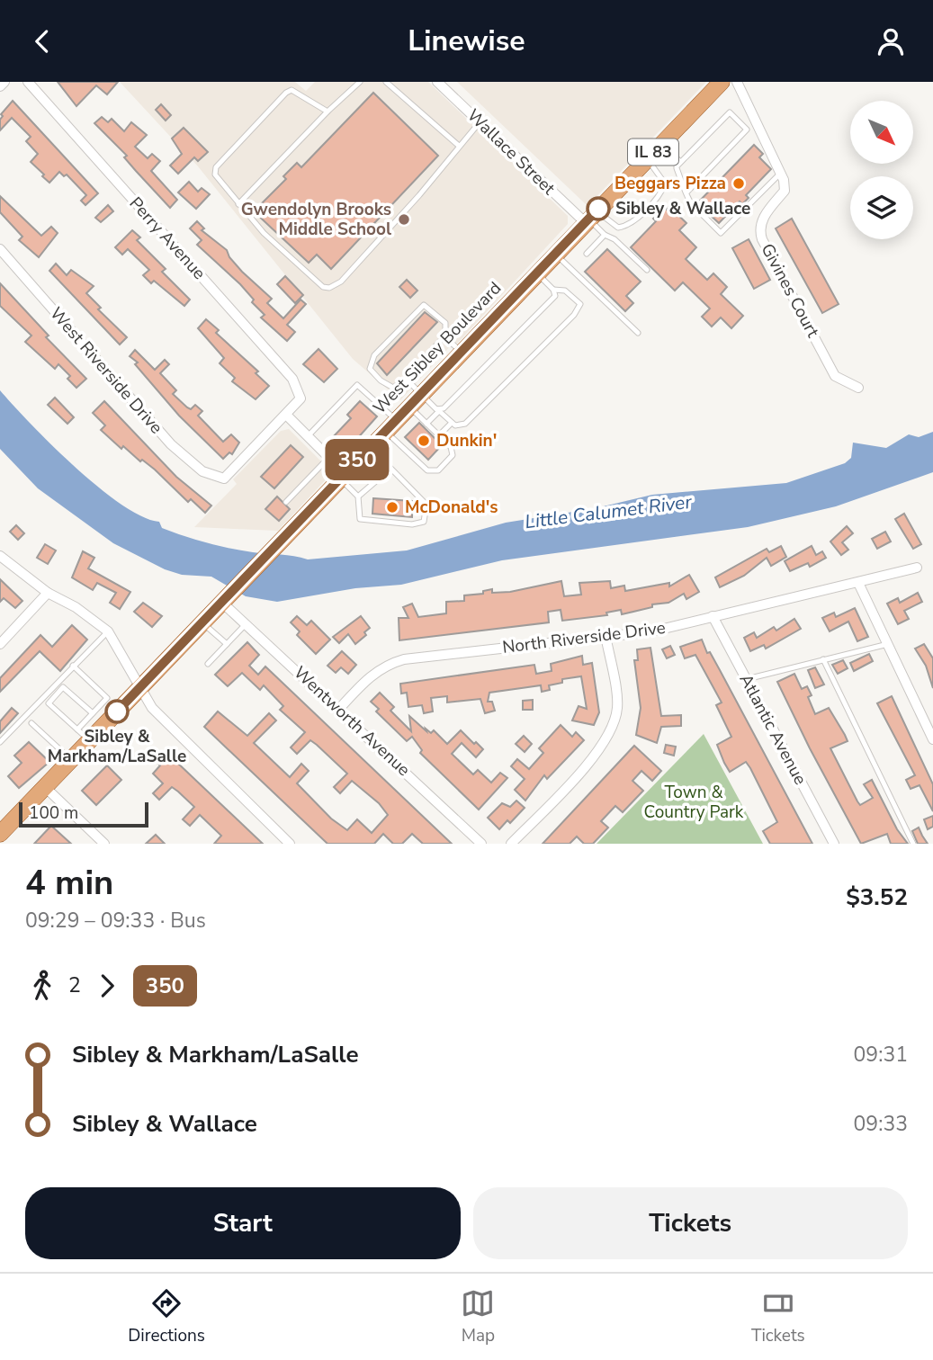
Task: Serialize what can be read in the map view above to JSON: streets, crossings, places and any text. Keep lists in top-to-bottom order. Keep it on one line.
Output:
{"streets":{"main road":["IL 83","West Sibley Boulevard"],"street":["Wallace Street","Perry Avenue","Givines Court","West Riverside Drive","North Riverside Drive","Wentworth Avenue","Atlantic Avenue"]},"crossings":[["Wallace Street","West Sibley Boulevard"],["Perry Avenue","West Riverside Drive"],["West Sibley Boulevard","Wentworth Avenue"],["North Riverside Drive","Wentworth Avenue"],["North Riverside Drive","Atlantic Avenue"]],"water":["Little Calumet River"],"parks":["Town & Country Park"],"places":["Beggars Pizza","Sibley & Wallace","Gwendolyn Brooks Middle School","Dunkin'","McDonald's","Sibley & Markham/LaSalle"],"lines":["bus line 350"],"scale_bar":"100 m","north":"bottom right","page":{"header":"Linewise","on_map":"350","scale":"100 m","heading":["4 min","09:29 – 09:33 · Bus","$3.52"],"legs":["2","350"],"list":[{"name":"Sibley & Markham/LaSalle","value":"09:31"},{"name":"Sibley & Wallace","value":"09:33"}],"buttons":["Start","Tickets"],"tabs":["Directions","Map","Tickets"]}}
